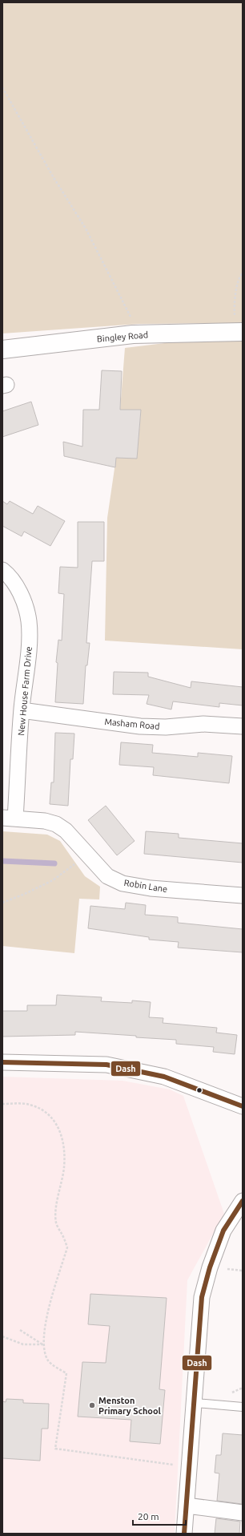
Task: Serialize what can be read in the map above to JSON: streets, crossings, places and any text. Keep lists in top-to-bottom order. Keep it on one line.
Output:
{"streets":{"street":["Bingley Road","New House Farm Drive","Masham Road","Robin Lane"]},"crossings":[["New House Farm Drive","Masham Road"],["New House Farm Drive","Robin Lane"]],"places":["Menston Primary School"],"lines":["transit line Dash"],"scale_bar":"20 m"}
